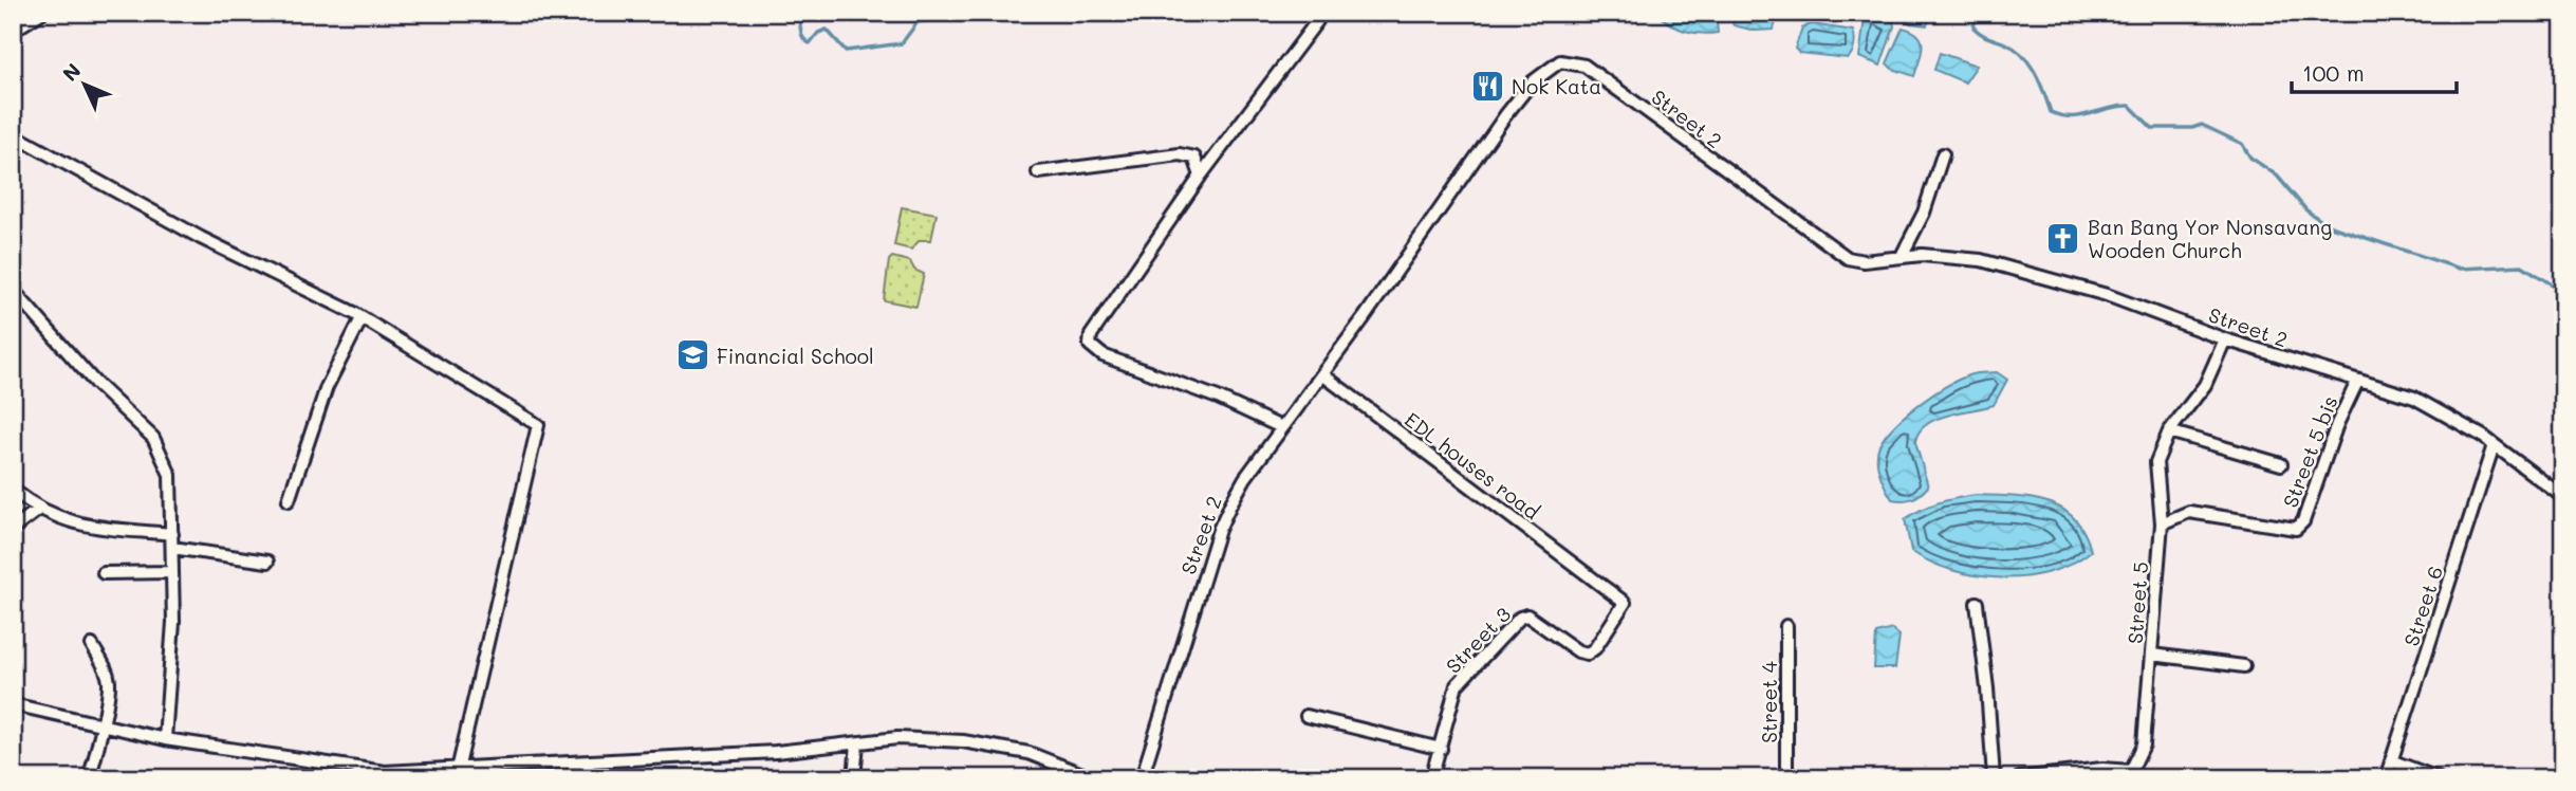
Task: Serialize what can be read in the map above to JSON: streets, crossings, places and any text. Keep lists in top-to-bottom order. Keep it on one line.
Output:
{"streets":{"street":["Street 2","Street 5 bis","EDL houses road","Street 5","Street 6","Street 3","Street 4"]},"crossings":[["Street 2","Street 5 bis"],["Street 2","EDL houses road"],["Street 2","Street 5"],["Street 2","Street 6"],["Street 5 bis","Street 5"],["EDL houses road","Street 3"]],"places":{"restaurant":["Nok Kata"],"church":["Ban Bang Yor Nonsavang Wooden Church"],"school or university":["Financial School"]},"scale_bar":"100 m","north":"top left"}
